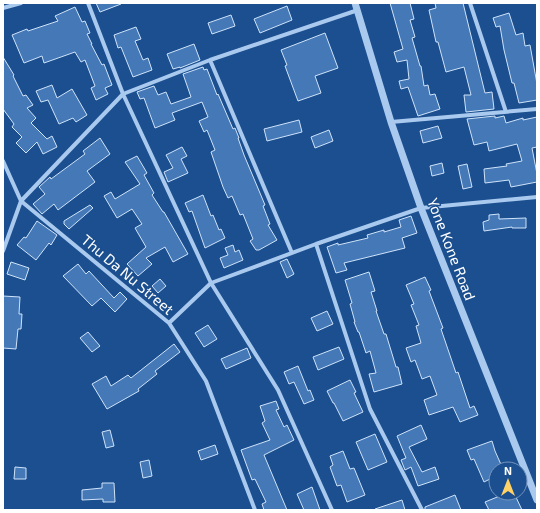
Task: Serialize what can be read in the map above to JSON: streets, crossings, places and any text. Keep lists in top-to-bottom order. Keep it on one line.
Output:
{"streets":{"street":["Yone Kone Road","Thu Da Nu Street"]},"north":"top"}
